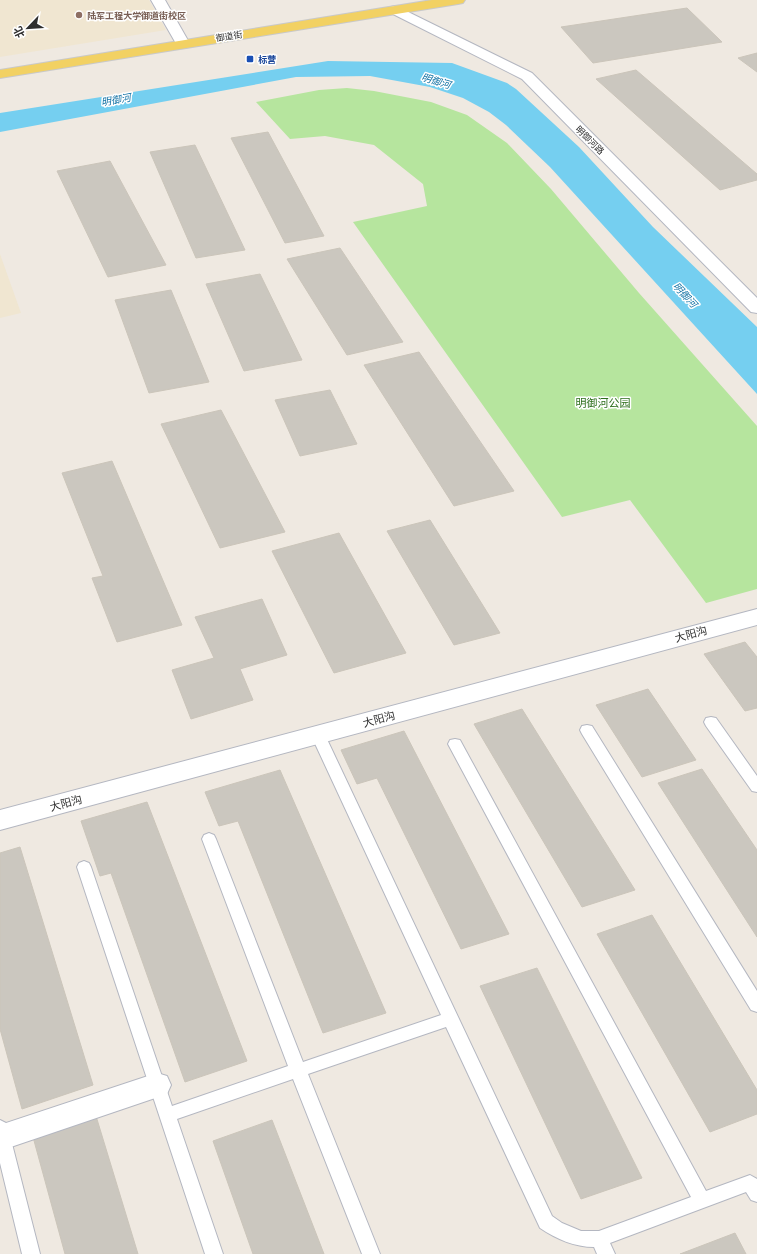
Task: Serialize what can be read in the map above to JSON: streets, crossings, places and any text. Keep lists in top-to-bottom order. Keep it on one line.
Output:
{"streets":{"main road":["御道街"],"street":["明御河路","大阳沟"]},"crossings":[["御道街","明御河路"]],"water":["明御河"],"parks":["明御河公园"],"places":{"other":["陆军工程大学御道街校区"],"transit":["标营"]},"north":"bottom left"}
